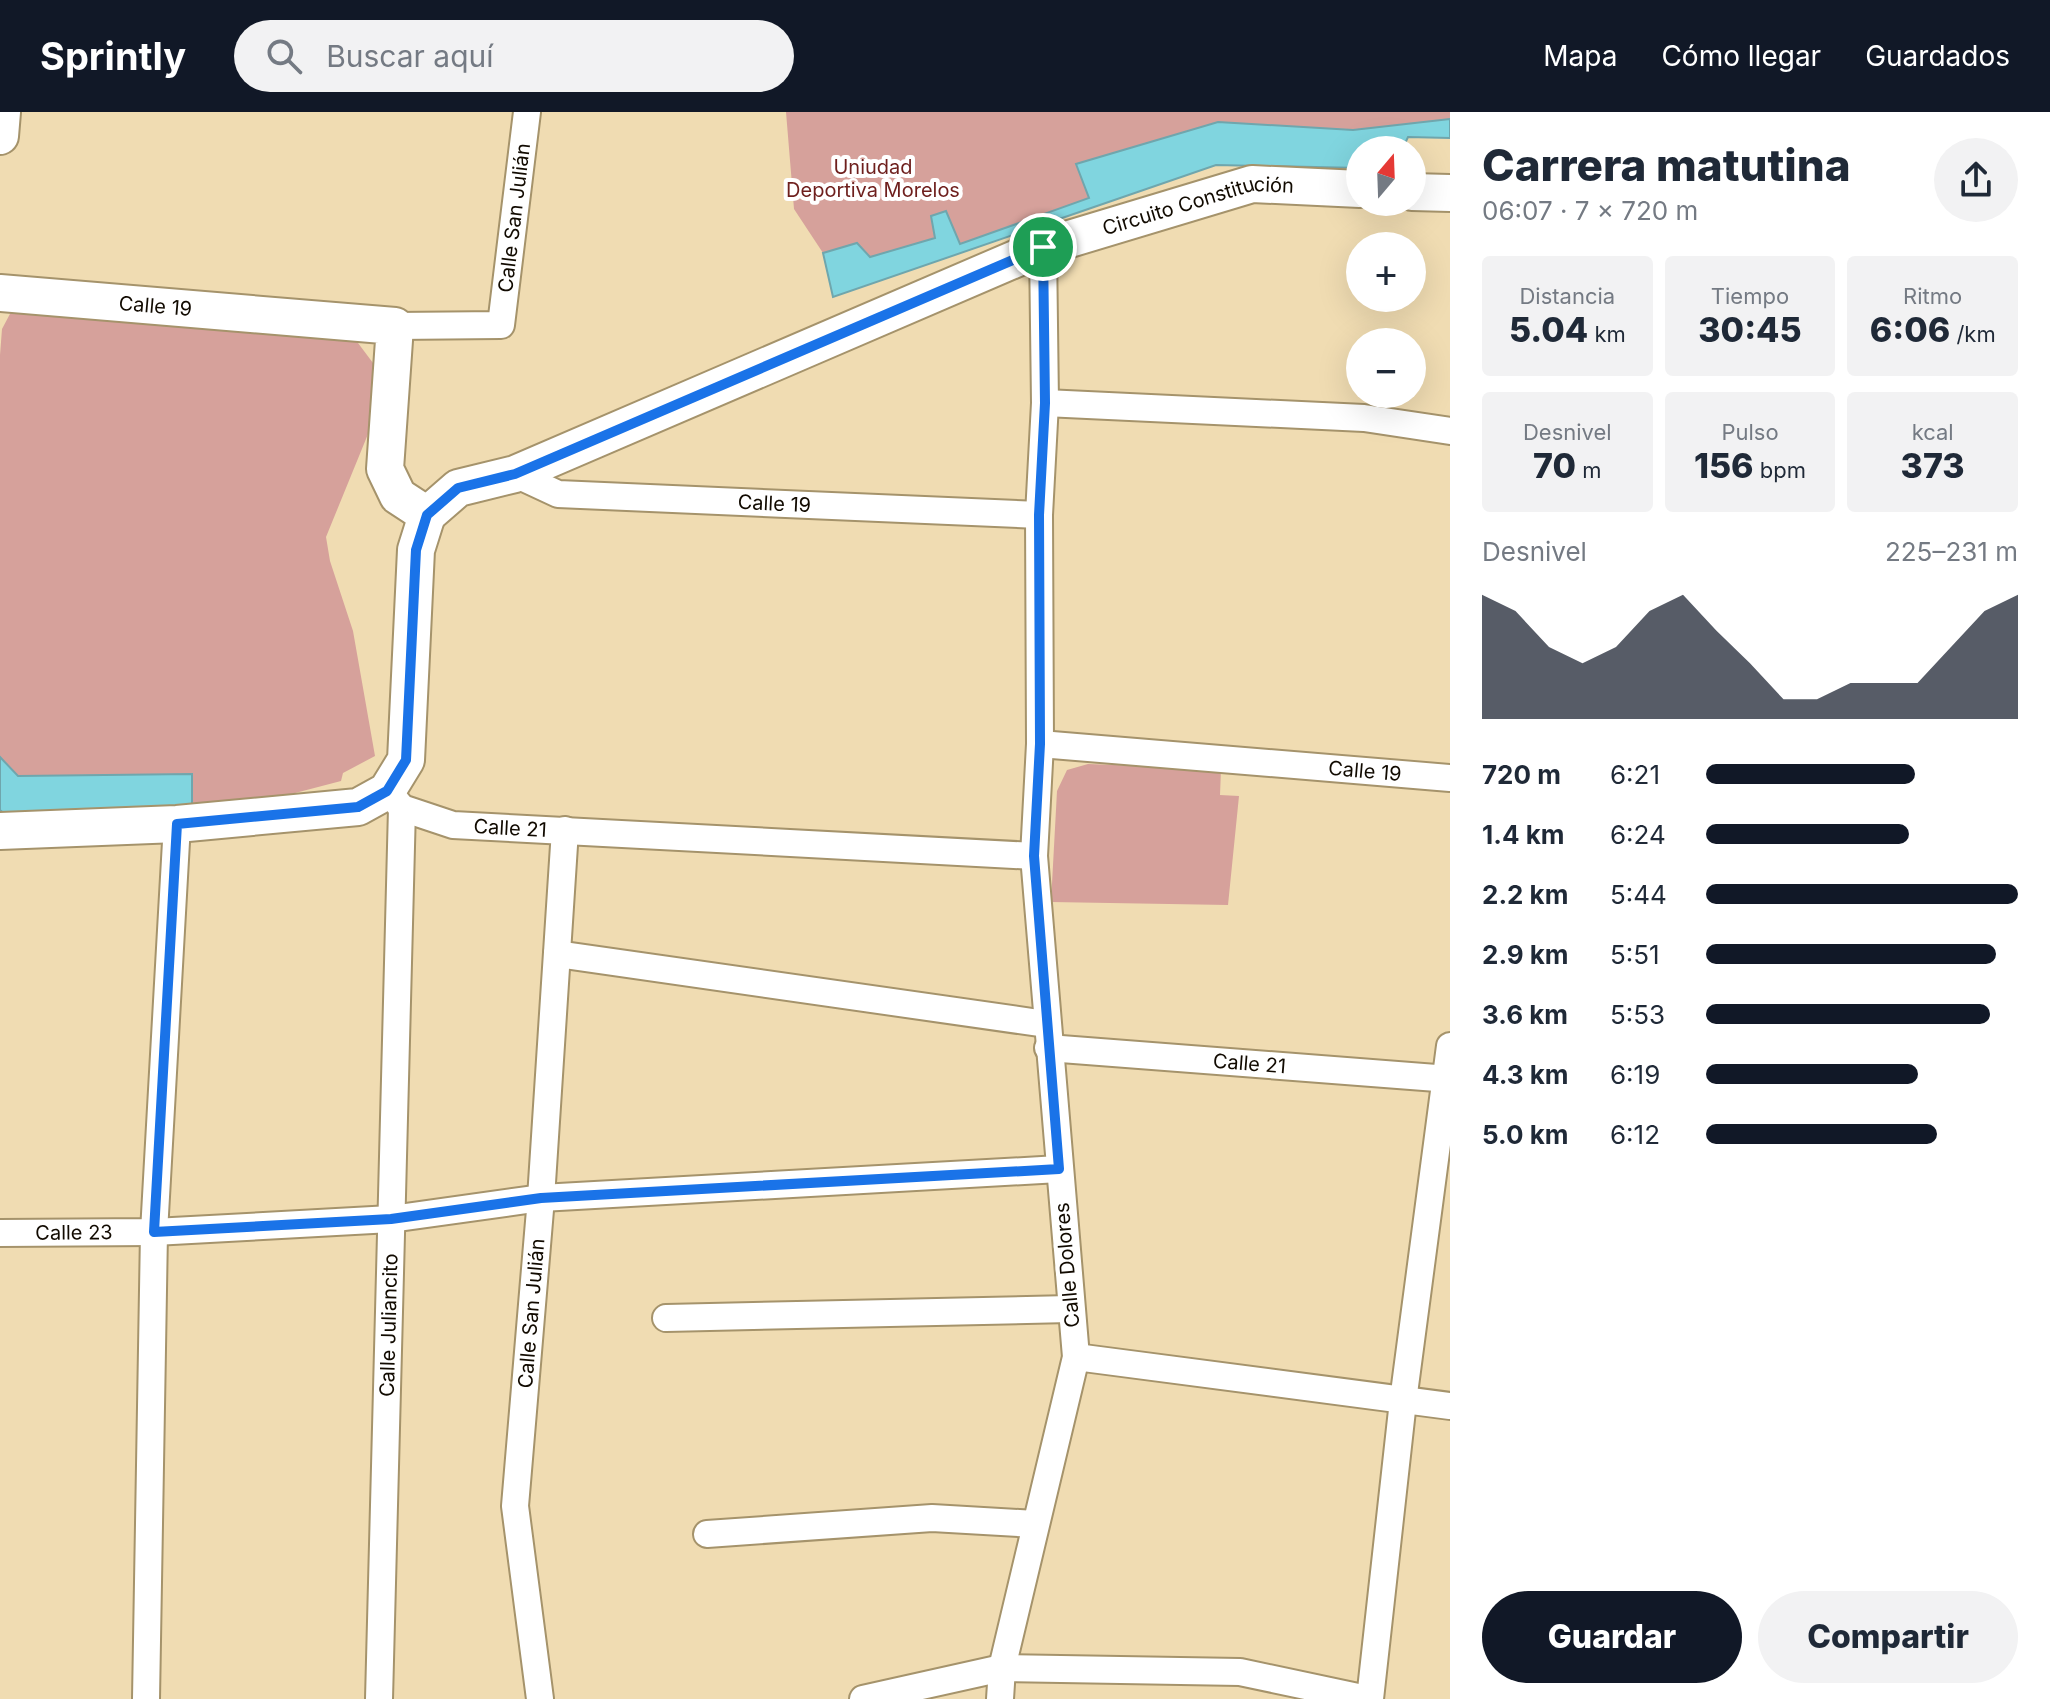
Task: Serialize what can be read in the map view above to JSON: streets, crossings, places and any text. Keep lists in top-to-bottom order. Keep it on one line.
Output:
{"streets":{"main road":["Circuito Constitución","Calle 19"],"street":["Calle San Julián","Calle 21","Calle 23","Calle Dolores","Calle Juliancito"]},"crossings":[["Circuito Constitución","Calle 19"],["Circuito Constitución","Calle Dolores"],["Calle San Julián","Calle 19"],["Calle San Julián","Calle 21"],["Calle San Julián","Calle 23"],["Calle 19","Calle Dolores"],["Calle 21","Calle Dolores"],["Calle 21","Calle Juliancito"],["Calle 23","Calle Dolores"],["Calle 23","Calle Juliancito"]],"parks":["Uniudad Deportiva Morelos"],"north":"top","page":{"header":"Sprintly","search":"Buscar aquí","nav":["Mapa","Cómo llegar","Guardados"],"heading":["Carrera matutina","06:07 · 7 × 720 m"],"map_buttons":["+","−"],"stats":[["Distancia","5.04 km"],["Tiempo","30:45"],["Ritmo","6:06 /km"],["Desnivel","70 m"],["Pulso","156 bpm"],["kcal","373"]],"chart":["Desnivel","225–231 m"],"list":[{"name":"720 m","note":"6:21"},{"name":"1.4 km","note":"6:24"},{"name":"2.2 km","note":"5:44"},{"name":"2.9 km","note":"5:51"},{"name":"3.6 km","note":"5:53"},{"name":"4.3 km","note":"6:19"},{"name":"5.0 km","note":"6:12"}],"buttons":["Guardar","Compartir"]}}
